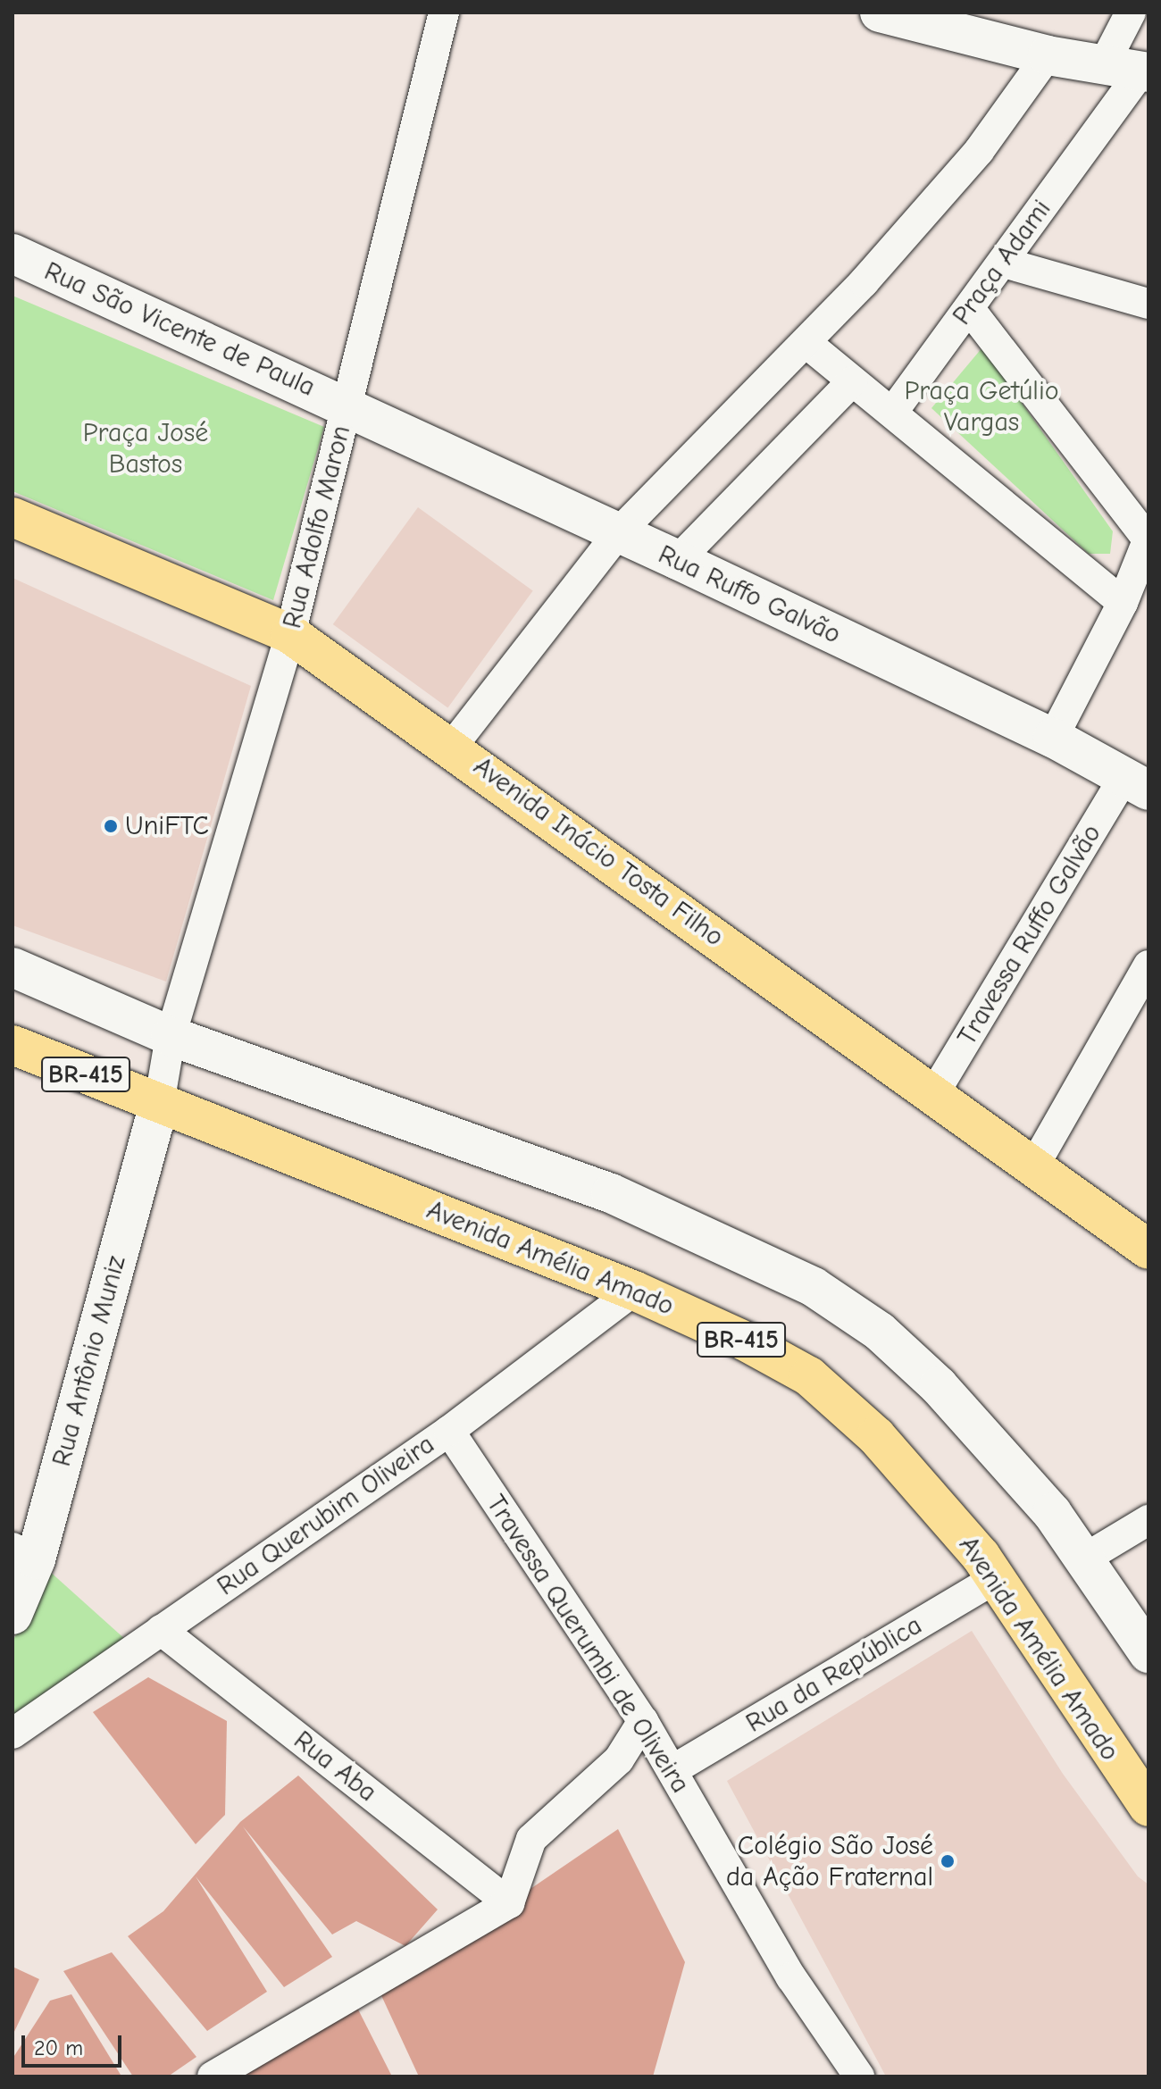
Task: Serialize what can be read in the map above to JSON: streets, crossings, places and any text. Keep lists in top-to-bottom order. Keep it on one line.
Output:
{"streets":{"main road":["Avenida Inácio Tosta Filho","BR-415","Avenida Amélia Amado"],"street":["Praça Adami","Rua São Vicente de Paula","Rua Adolfo Maron","Rua Ruffo Galvão","Travessa Ruffo Galvão","Rua Antônio Muniz","Rua Querubim Oliveira","Travessa Querumbi de Oliveira","Rua da República","Rua Aba"]},"crossings":[["Rua São Vicente de Paula","Rua Adolfo Maron"],["Rua São Vicente de Paula","Rua Ruffo Galvão"],["Rua Adolfo Maron","Rua Ruffo Galvão"],["Rua Adolfo Maron","Avenida Inácio Tosta Filho"],["Rua Adolfo Maron","BR-415"],["Rua Adolfo Maron","Avenida Amélia Amado"],["Rua Adolfo Maron","Rua Antônio Muniz"],["Rua Ruffo Galvão","Travessa Ruffo Galvão"],["Avenida Inácio Tosta Filho","Travessa Ruffo Galvão"],["Avenida Amélia Amado","Rua Antônio Muniz"],["Avenida Amélia Amado","Rua Querubim Oliveira"],["Avenida Amélia Amado","Rua da República"],["Rua Querubim Oliveira","Travessa Querumbi de Oliveira"],["Rua Querubim Oliveira","Rua Aba"],["Travessa Querumbi de Oliveira","Rua da República"]],"parks":["Praça Getúlio Vargas","Praça José Bastos"],"places":["UniFTC","Colégio São José da Ação Fraternal"],"scale_bar":"20 m"}
